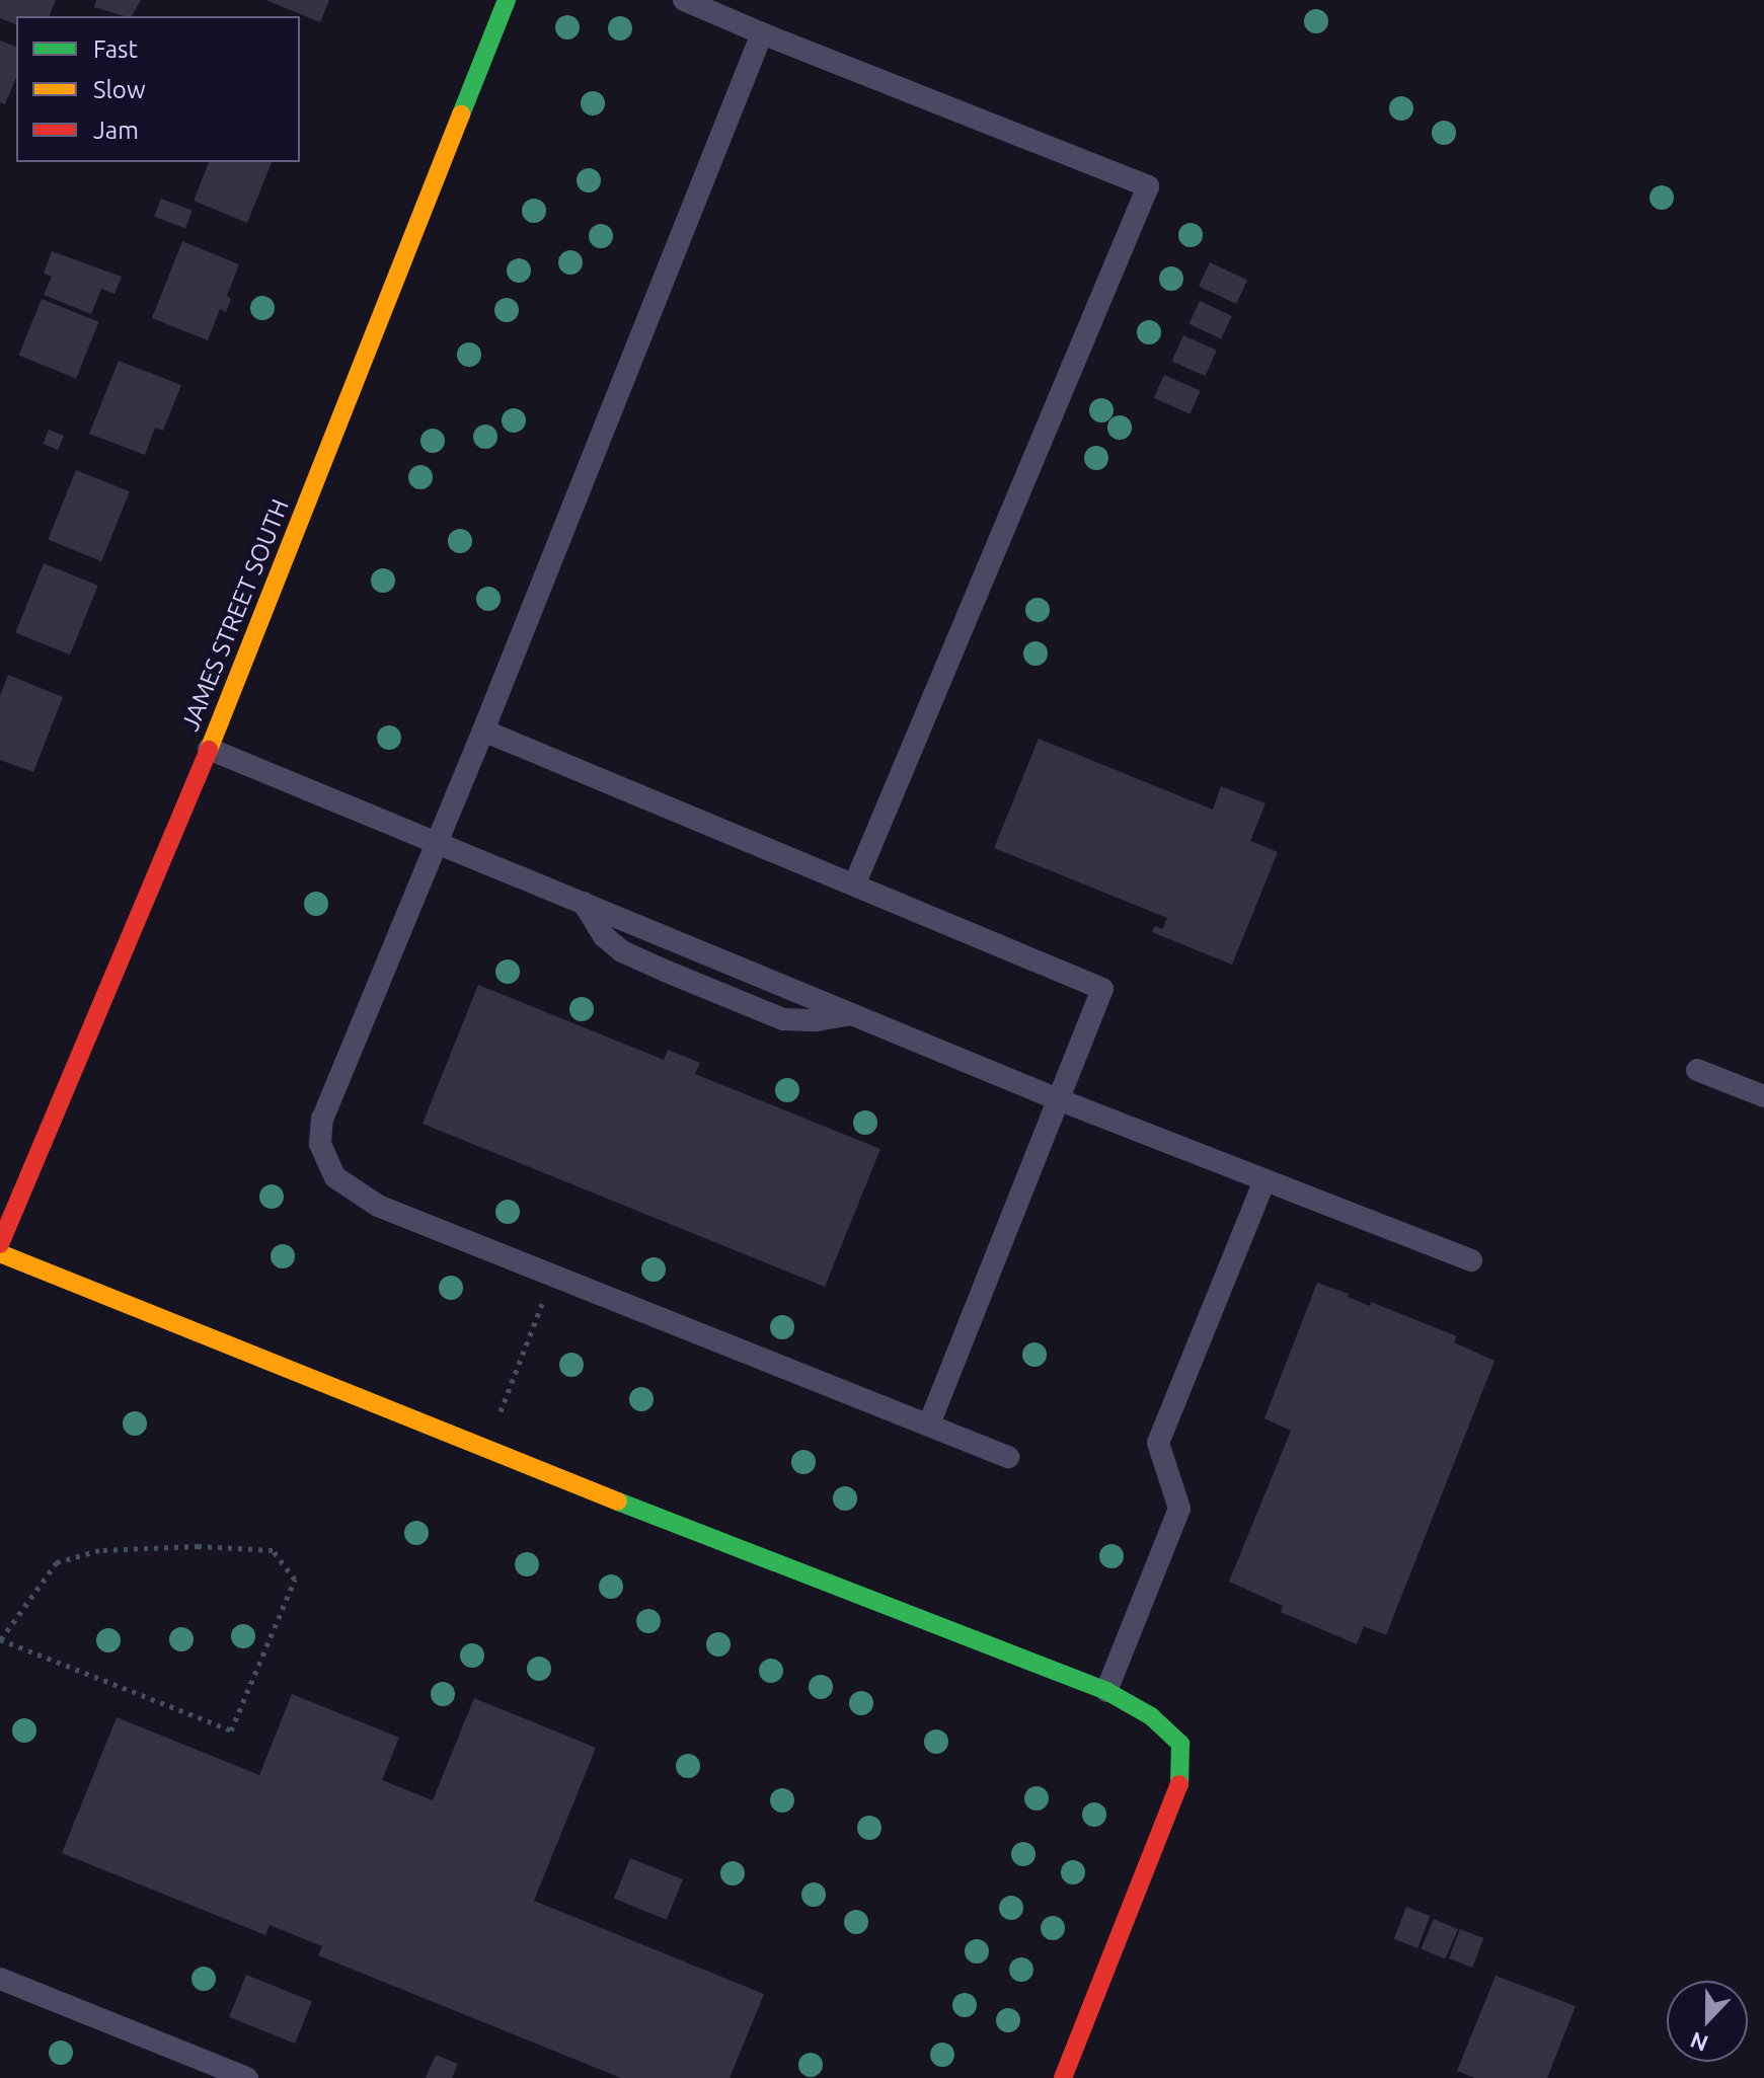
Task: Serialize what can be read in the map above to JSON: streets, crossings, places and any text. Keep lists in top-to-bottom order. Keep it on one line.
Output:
{"streets":{"street":["JAMES STREET SOUTH"]},"legend":["Fast","Slow","Jam"],"north":"bottom"}
